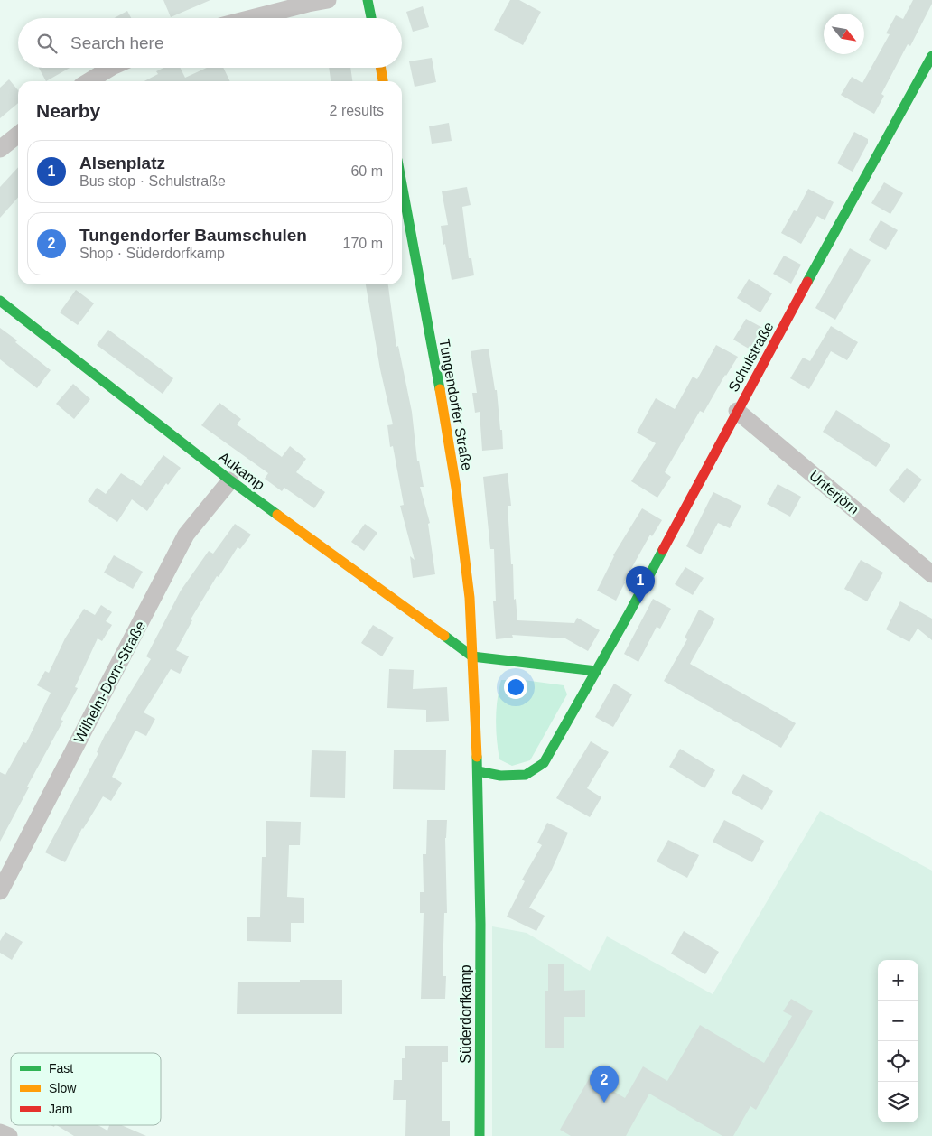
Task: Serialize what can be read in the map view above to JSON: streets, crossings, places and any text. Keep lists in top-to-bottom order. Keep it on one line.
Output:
{"streets":{"street":["Schulstraße","Tungendorfer Straße","Aukamp","Unterjörn","Wilhelm-Dorn-Straße","Süderdorfkamp"]},"crossings":[["Schulstraße","Tungendorfer Straße"],["Schulstraße","Unterjörn"],["Schulstraße","Süderdorfkamp"],["Tungendorfer Straße","Aukamp"],["Tungendorfer Straße","Süderdorfkamp"],["Aukamp","Wilhelm-Dorn-Straße"]],"legend":["Fast","Slow","Jam"],"north":"bottom right","page":{"search":"Search here","heading":["Nearby","2 results"],"list":[{"mark":"1","name":"Alsenplatz","note":"Bus stop · Schulstraße","value":"60 m"},{"mark":"2","name":"Tungendorfer Baumschulen","note":"Shop · Süderdorfkamp","value":"170 m"}],"pins":["1","2"],"map_buttons":["+","−"]}}
